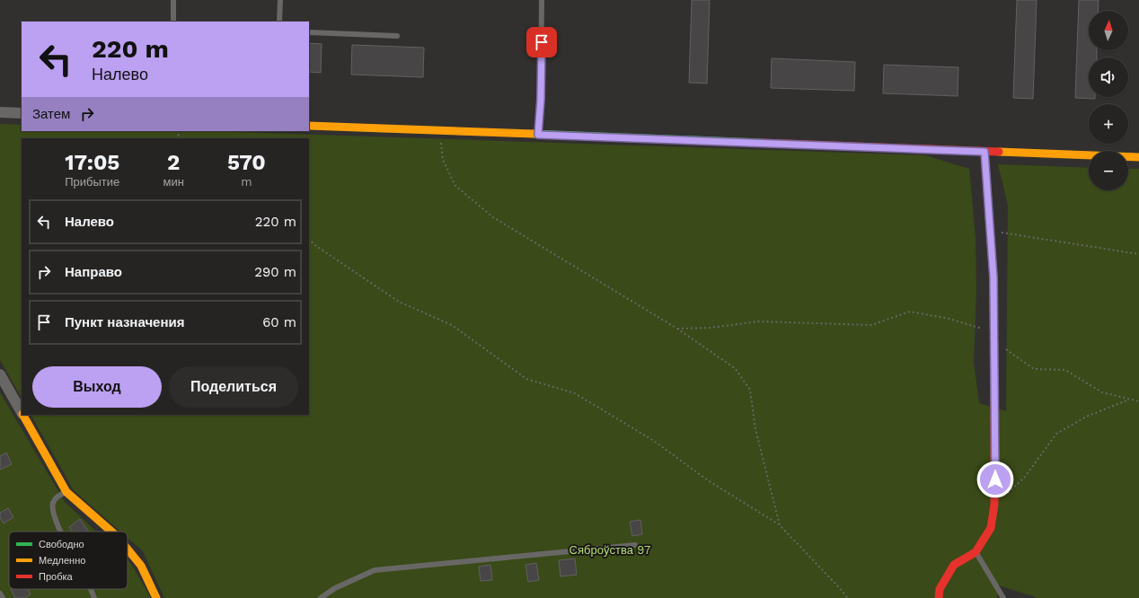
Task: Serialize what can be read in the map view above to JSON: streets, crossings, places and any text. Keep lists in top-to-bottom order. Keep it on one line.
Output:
{"parks":["Сяброўства 97"],"legend":["Свободно","Медленно","Пробка"],"north":"top","page":{"map_buttons":["+","−"],"turn":["220 m","Налево"],"then":"Затем","eta":["17:05","Прибытие","2","мин","570","m"],"list":[{"name":"Налево","value":"220 m"},{"name":"Направо","value":"290 m"},{"name":"Пункт назначения","value":"60 m"}],"buttons":["Выход","Поделиться"]}}
